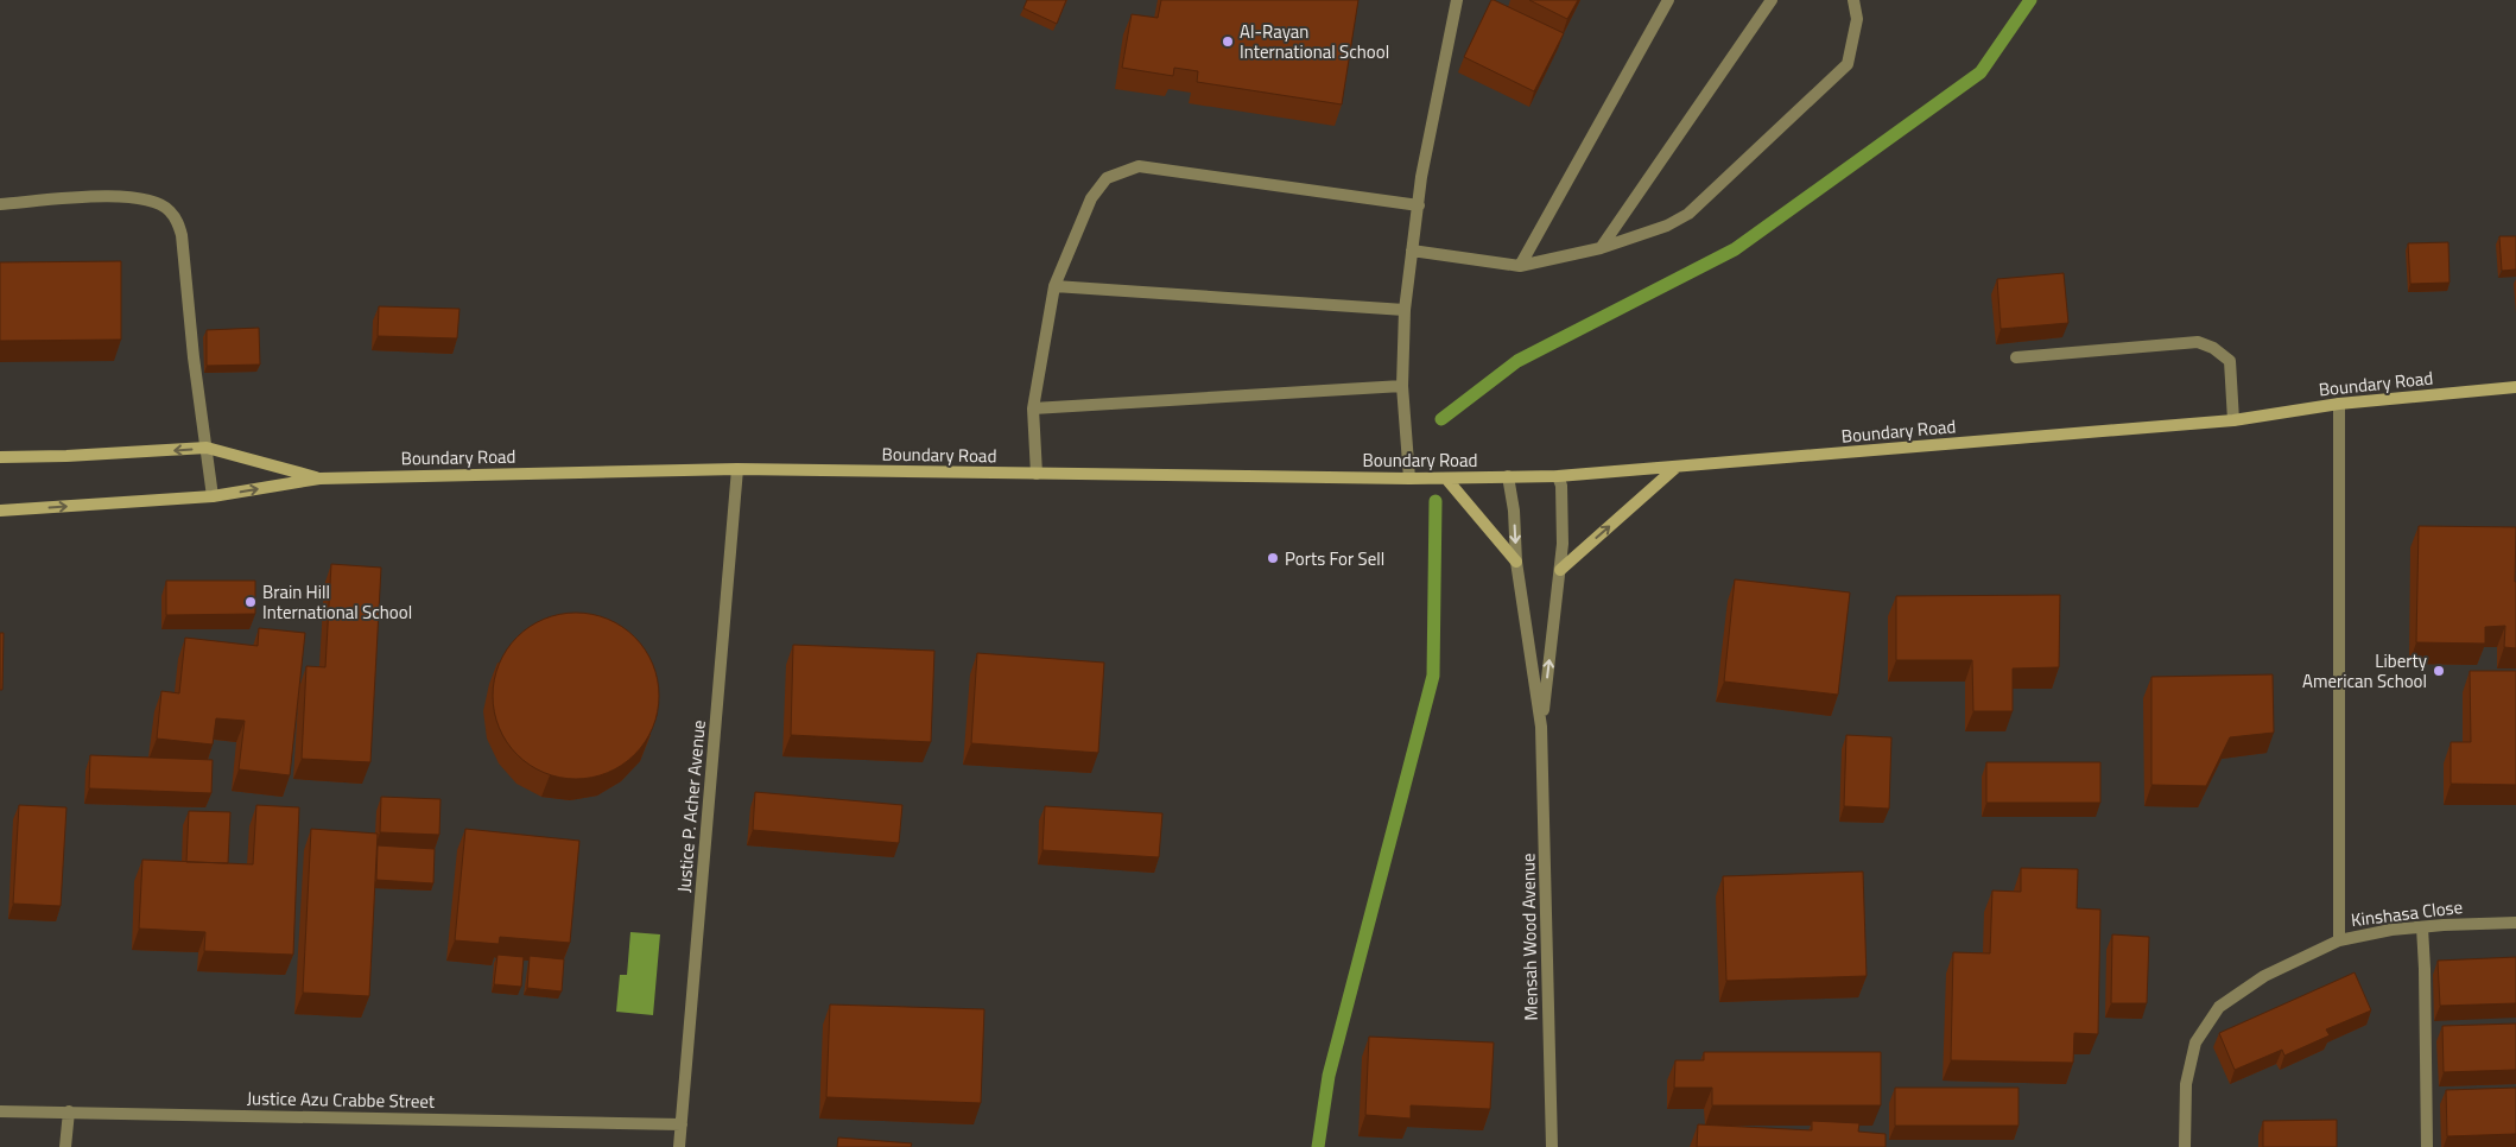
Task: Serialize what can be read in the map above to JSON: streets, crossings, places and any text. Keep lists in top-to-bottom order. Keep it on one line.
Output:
{"streets":{"main road":["Boundary Road"],"street":["Justice P. Acher Avenue","Kinshasa Close","Mensah Wood Avenue","Justice Azu Crabbe Street"]},"crossings":[["Boundary Road","Justice P. Acher Avenue"],["Boundary Road","Mensah Wood Avenue"],["Justice P. Acher Avenue","Justice Azu Crabbe Street"]],"places":["Al-Rayan International School","Ports For Sell","Brain Hill International School","Liberty American School"]}
